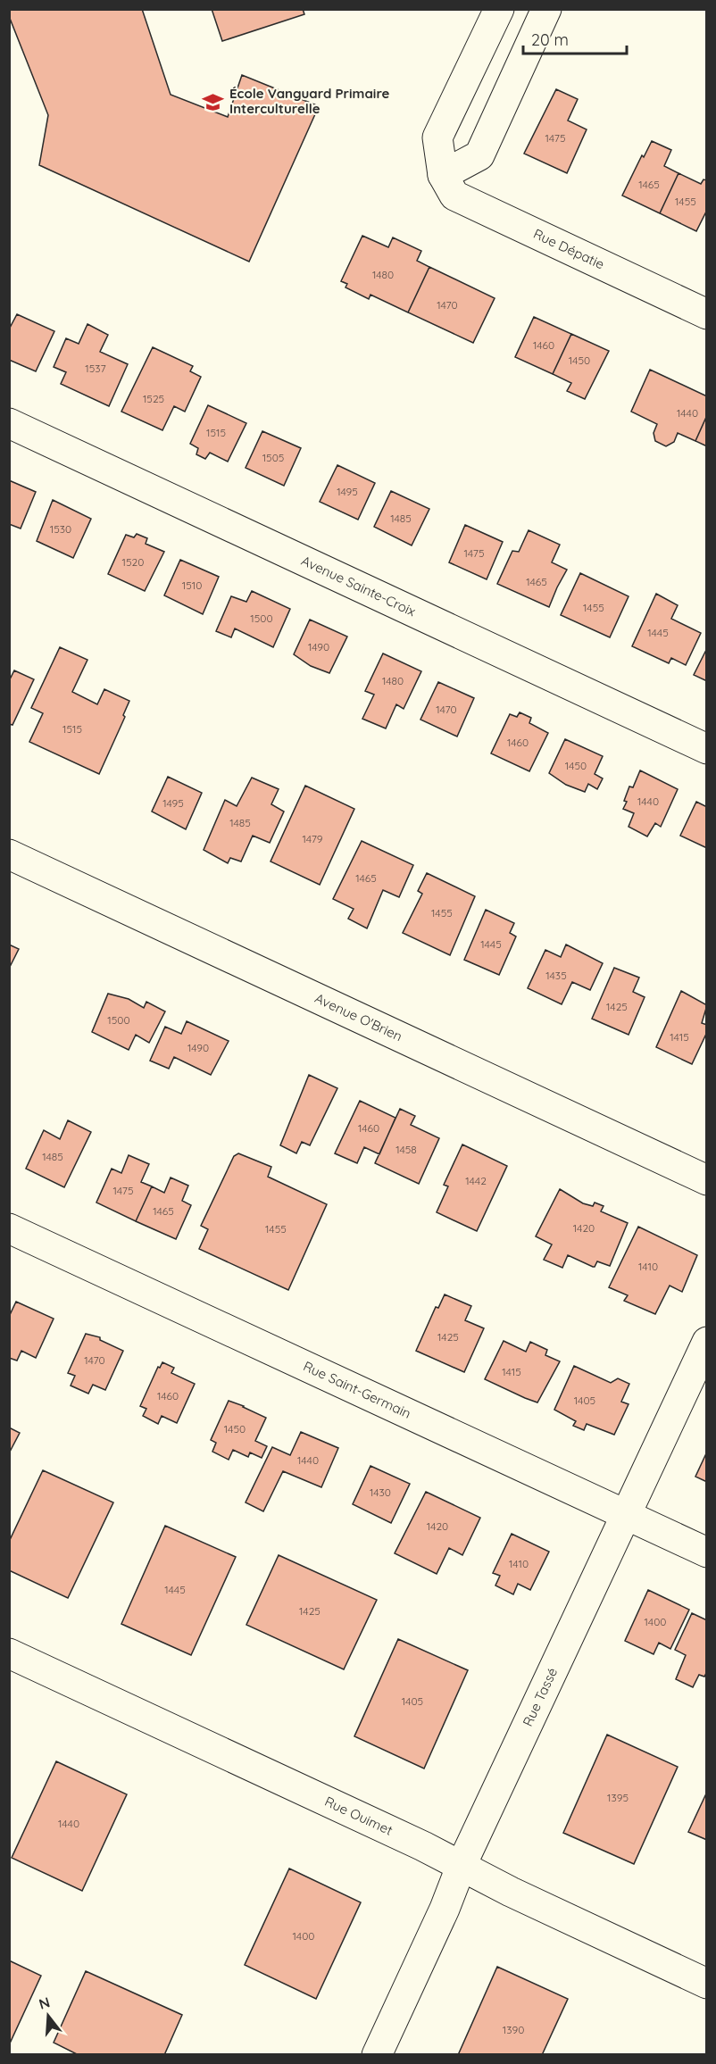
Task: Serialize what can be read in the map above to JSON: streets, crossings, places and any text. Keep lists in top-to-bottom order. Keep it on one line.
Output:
{"streets":{"street":["Rue Dépatie","Avenue Sainte-Croix","Avenue O'Brien","Rue Saint-Germain","Rue Tassé","Rue Ouimet"]},"crossings":[["Rue Saint-Germain","Rue Tassé"],["Rue Tassé","Rue Ouimet"]],"places":{"school or university":["École Vanguard Primaire Interculturelle"]},"house_numbers":["1475","1465","1455","1480","1470","1460","1450","1537","1525","1440","1515","1505","1495","1485","1530","1475","1520","1465","1510","1455","1500","1445","1490","1480","1470","1515","1460","1450","1440","1495","1485","1479","1465","1455","1445","1435","1425","1500","1415","1490","1460","1458","1485","1442","1475","1465","1420","1455","1410","1425","1470","1415","1460","1405","1450","1440","1430","1420","1410","1445","1425","1400","1405","1395","1440","1400","1390"],"scale_bar":"20 m","north":"top"}
